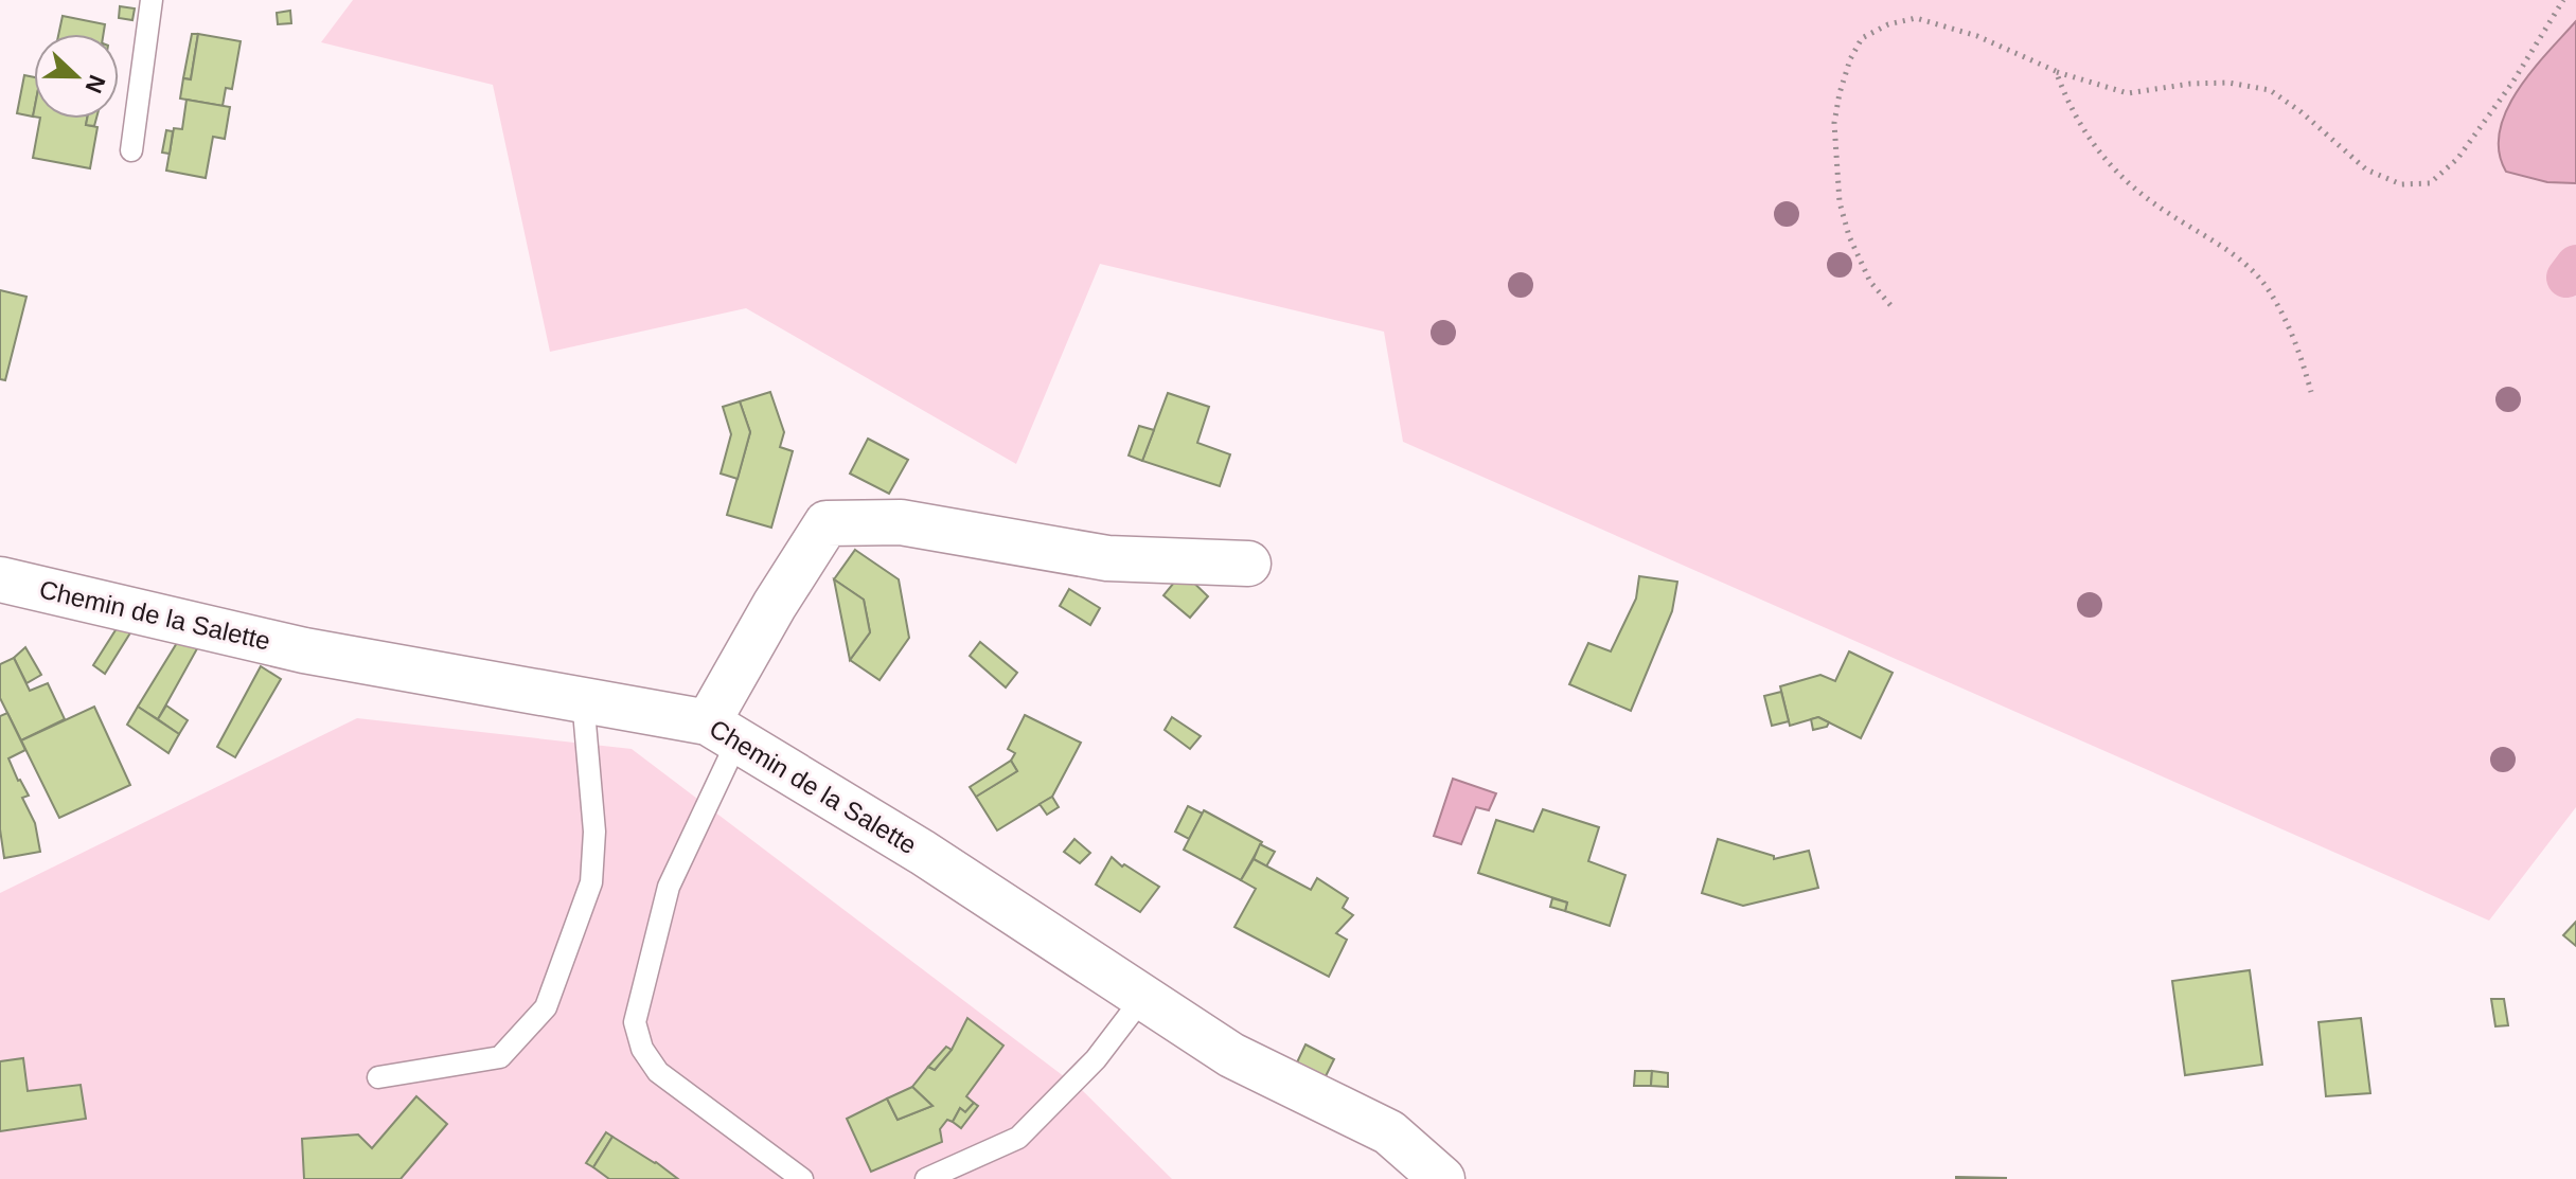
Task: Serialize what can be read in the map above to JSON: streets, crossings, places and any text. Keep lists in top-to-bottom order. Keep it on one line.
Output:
{"streets":{"street":["Chemin de la Salette"]},"north":"right"}
